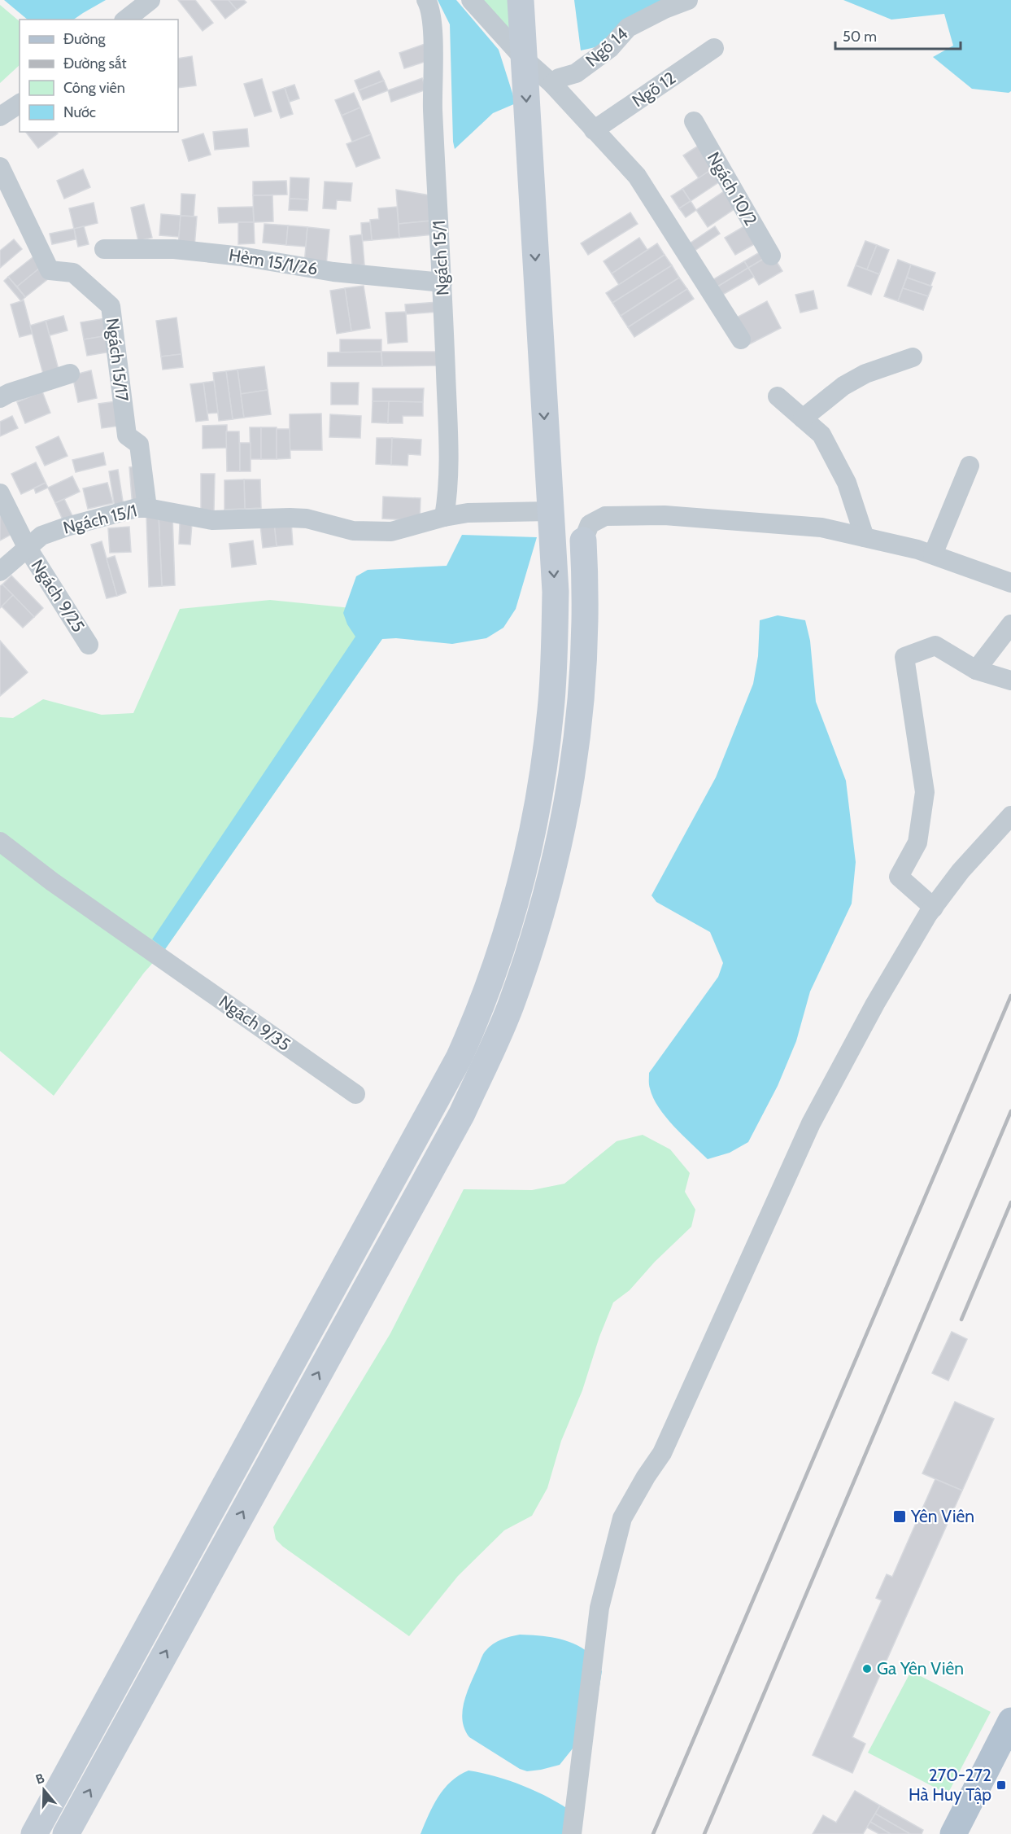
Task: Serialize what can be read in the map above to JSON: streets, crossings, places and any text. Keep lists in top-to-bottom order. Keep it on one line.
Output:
{"streets":{"street":["Ngõ 14","Ngõ 12","Ngách 10/2","Ngách 15/1","Hẻm 15/1/26","Ngách 15/17","Ngách 9/25","Ngách 9/35"]},"crossings":[["Ngách 15/1","Hẻm 15/1/26"],["Ngách 15/1","Ngách 15/17"],["Ngách 15/1","Ngách 9/25"]],"places":{"transit":["Yên Viên","270-272 Hà Huy Tập"],"other":["Ga Yên Viên"]},"legend":["Đường","Đường sắt","Công viên","Nước"],"scale_bar":"50 m","north":"top"}
